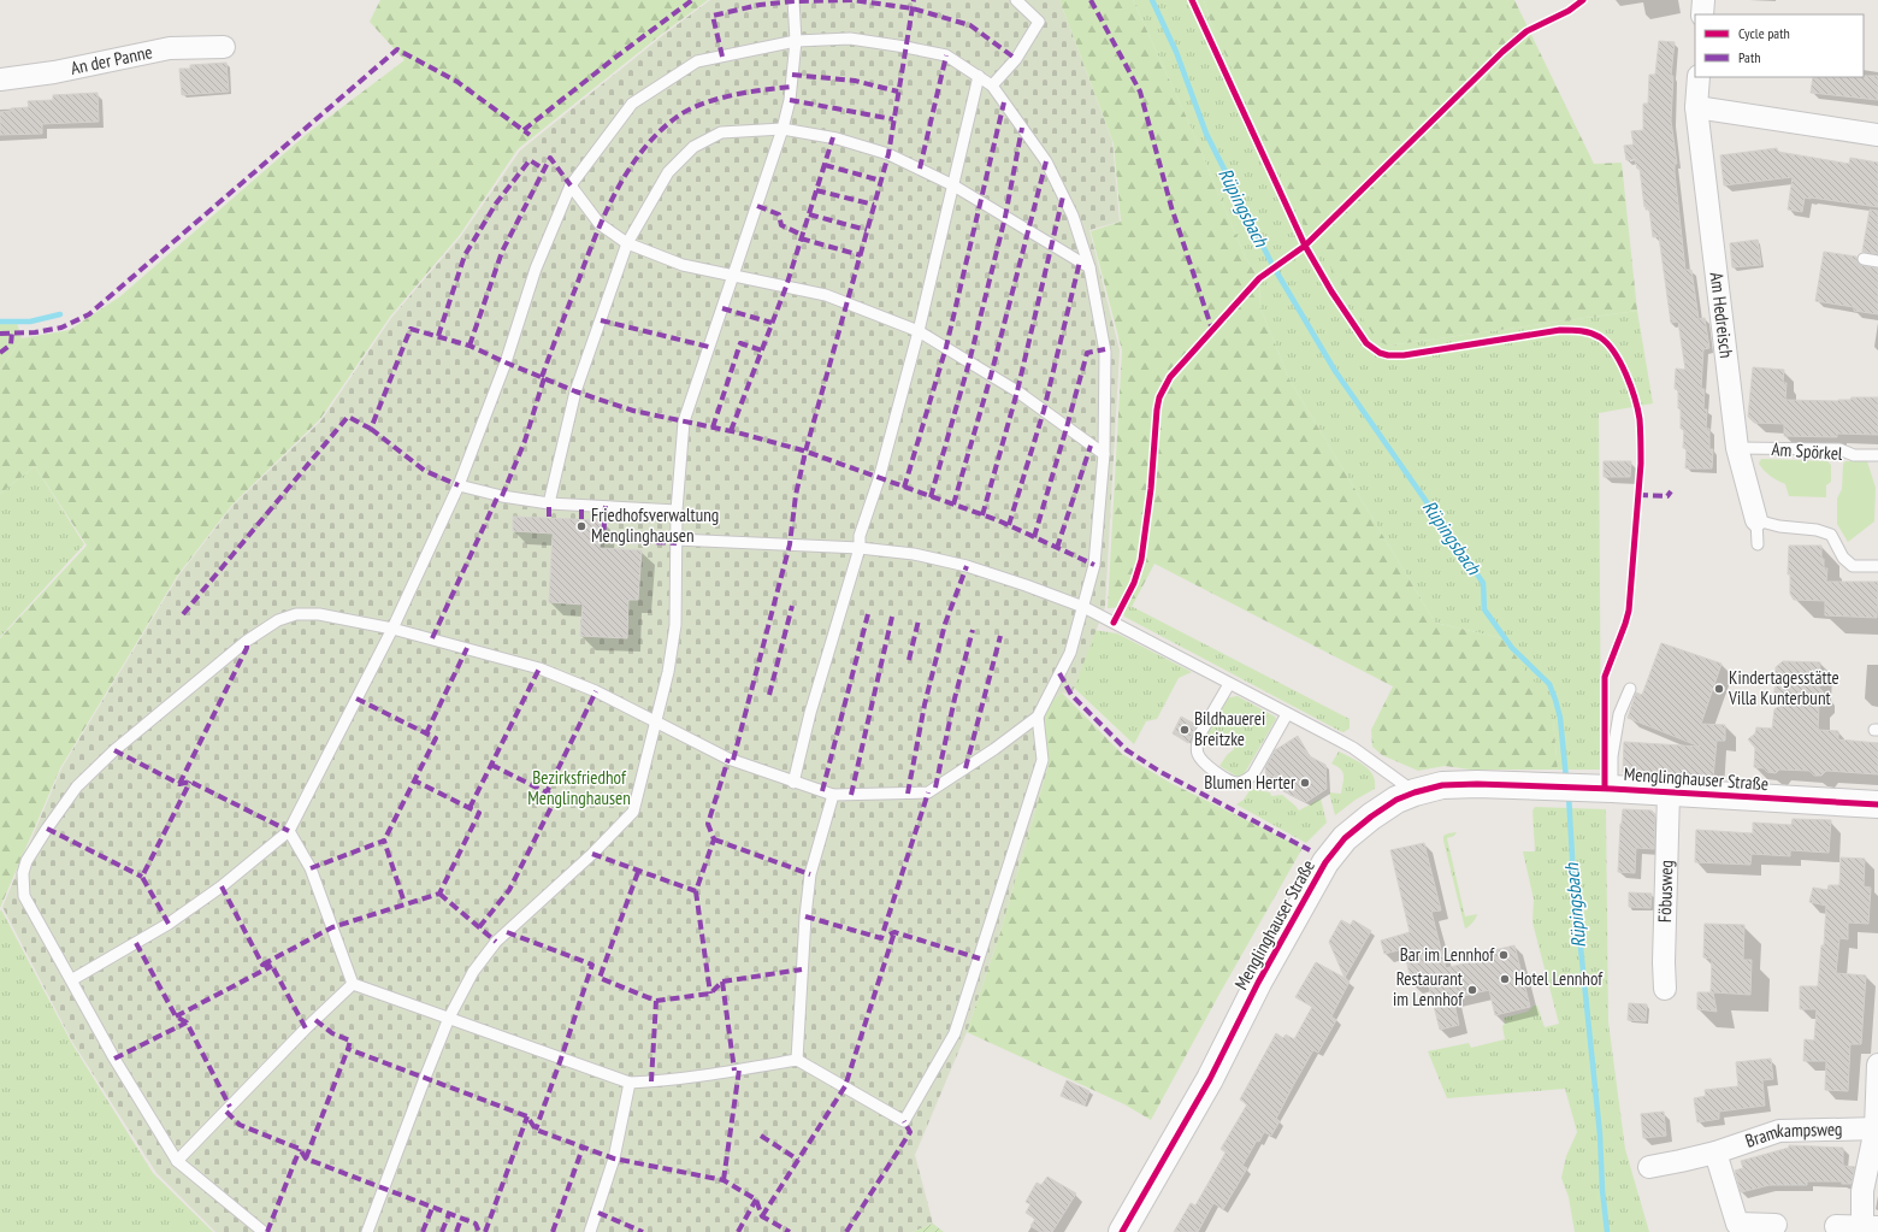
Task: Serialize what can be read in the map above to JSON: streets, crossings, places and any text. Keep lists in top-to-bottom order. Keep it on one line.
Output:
{"streets":{"street":["An der Panne","Am Hedreisch","Menglinghauser Straße","Föbusweg","Bramkampsweg"],"lane":["Am Spörkel"]},"crossings":[["Am Hedreisch","Am Spörkel"],["Menglinghauser Straße","Föbusweg"]],"water":["Rüpingsbach"],"parks":["Bezirksfriedhof Menglinghausen"],"places":["Friedhofsverwaltung Menglinghausen","Kindertagesstätte Villa Kunterbunt","Bildhauerei Breitzke","Blumen Herter","Bar im Lennhof","Hotel Lennhof","Restaurant im Lennhof"],"legend":["Cycle path","Path"]}
